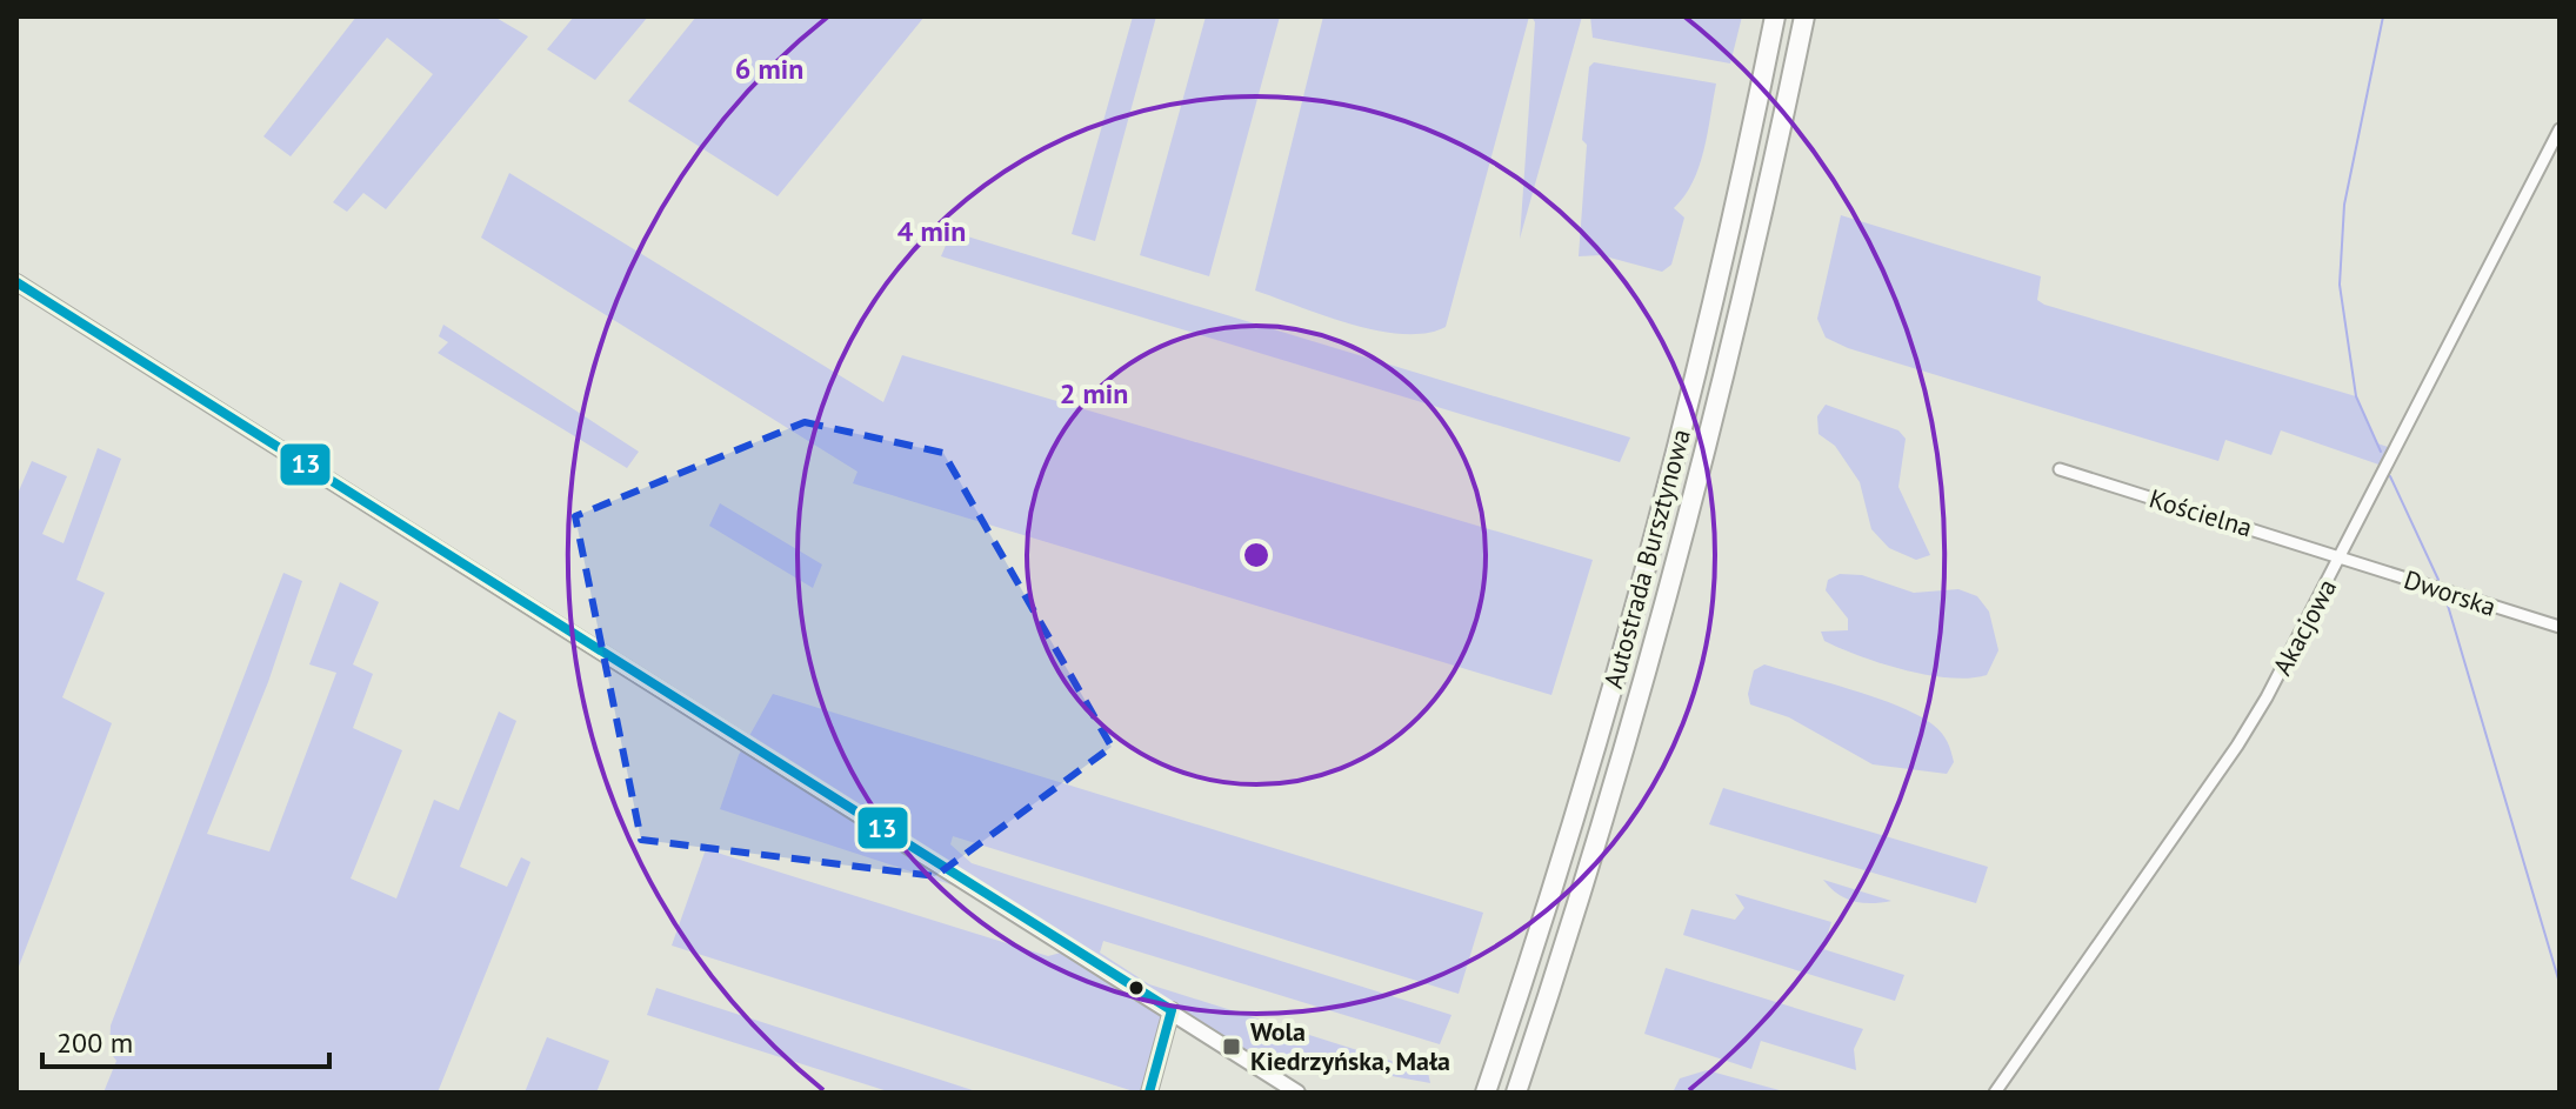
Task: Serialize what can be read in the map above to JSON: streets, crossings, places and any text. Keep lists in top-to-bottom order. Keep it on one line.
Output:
{"streets":{"highway":["Autostrada Bursztynowa"],"street":["Kościelna","Dworska","Akacjowa"]},"crossings":[["Kościelna","Dworska"],["Kościelna","Akacjowa"],["Dworska","Akacjowa"]],"places":{"transit":["Wola Kiedrzyńska, Mała"]},"lines":["transit line 13"],"scale_bar":"200 m","rings":["6 min","4 min","2 min"]}
